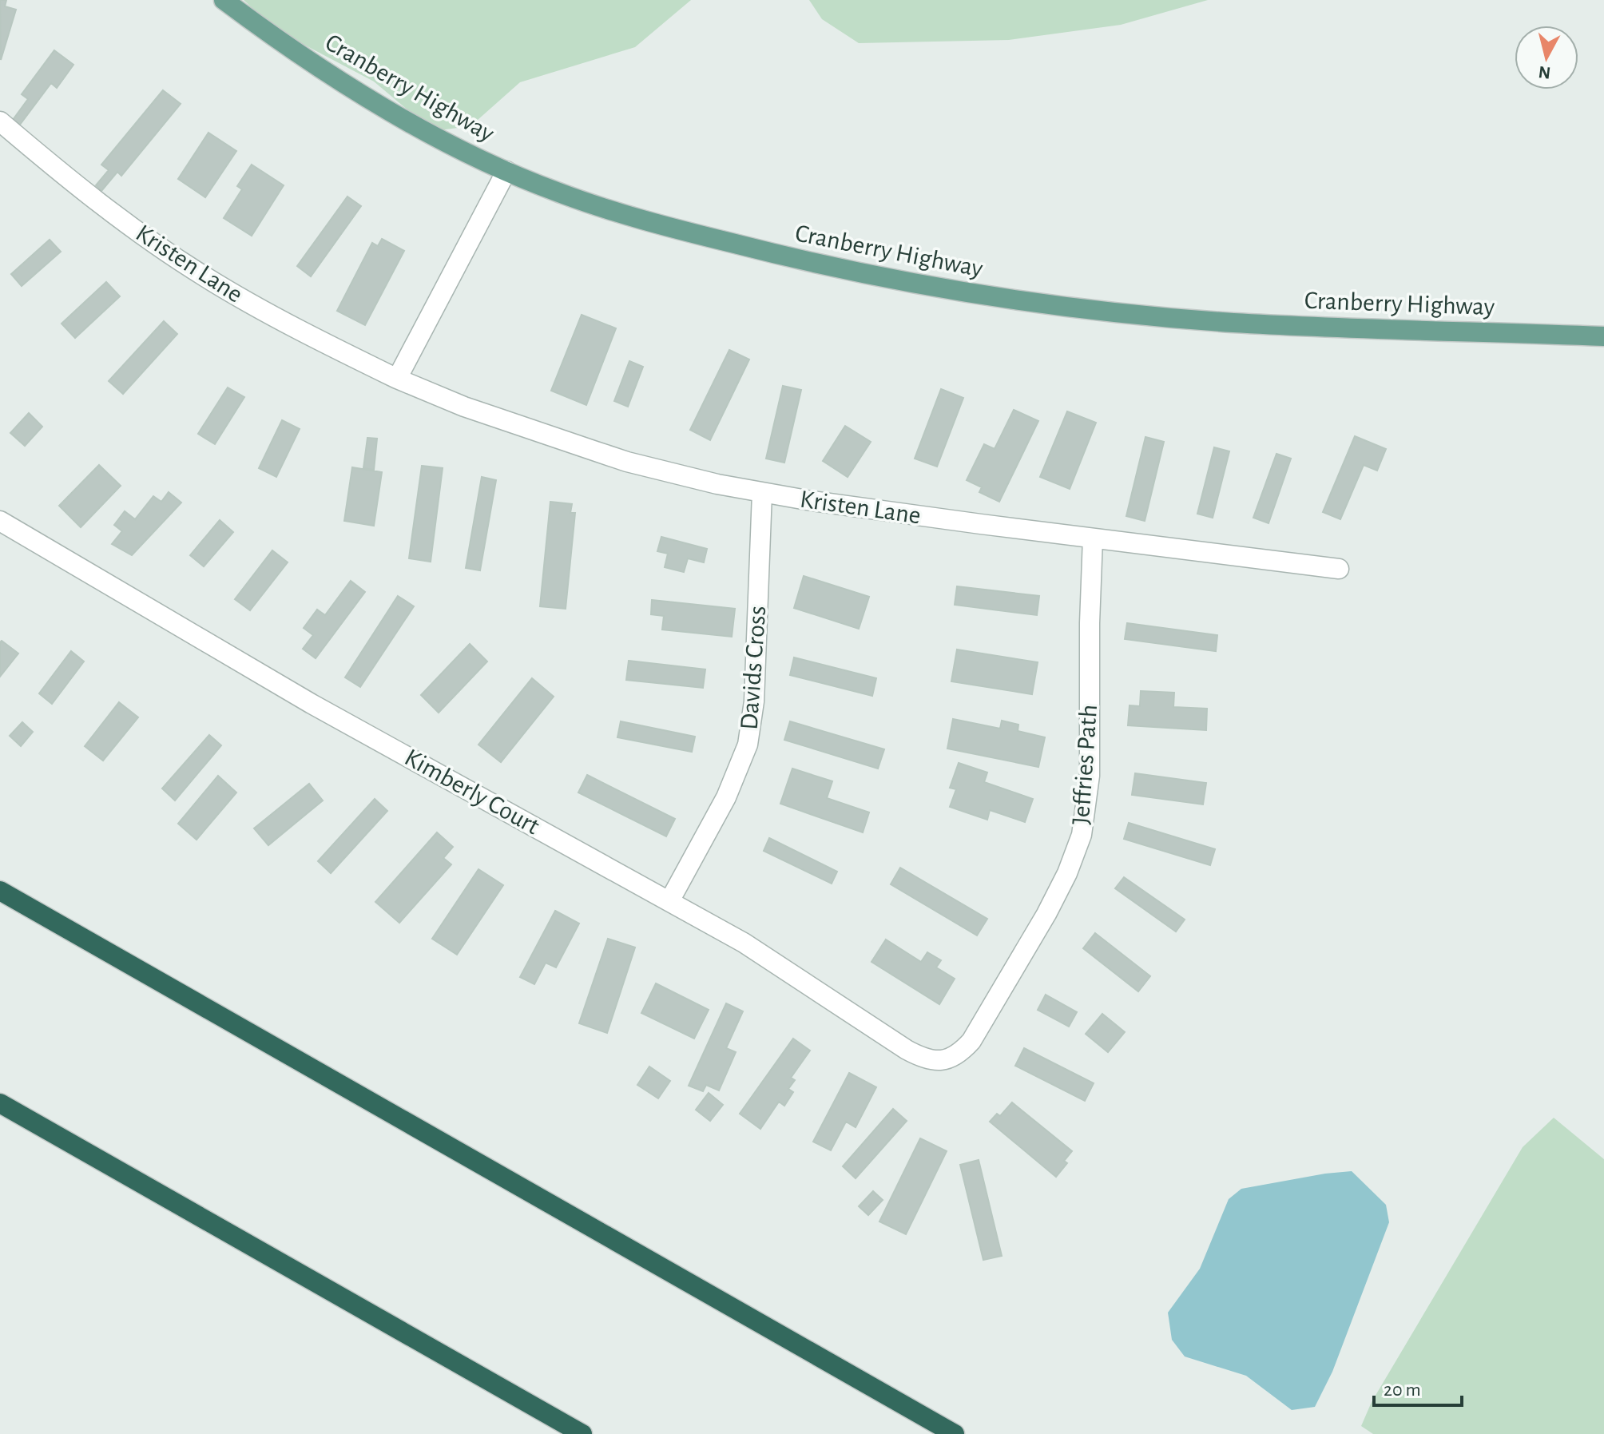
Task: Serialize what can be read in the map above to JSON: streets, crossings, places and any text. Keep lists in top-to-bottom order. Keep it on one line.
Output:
{"streets":{"main road":["Cranberry Highway"],"street":["Kristen Lane","Davids Cross","Jeffries Path","Kimberly Court"]},"crossings":[["Kristen Lane","Davids Cross"],["Kristen Lane","Jeffries Path"],["Davids Cross","Kimberly Court"],["Jeffries Path","Kimberly Court"]],"scale_bar":"20 m","north":"bottom"}
